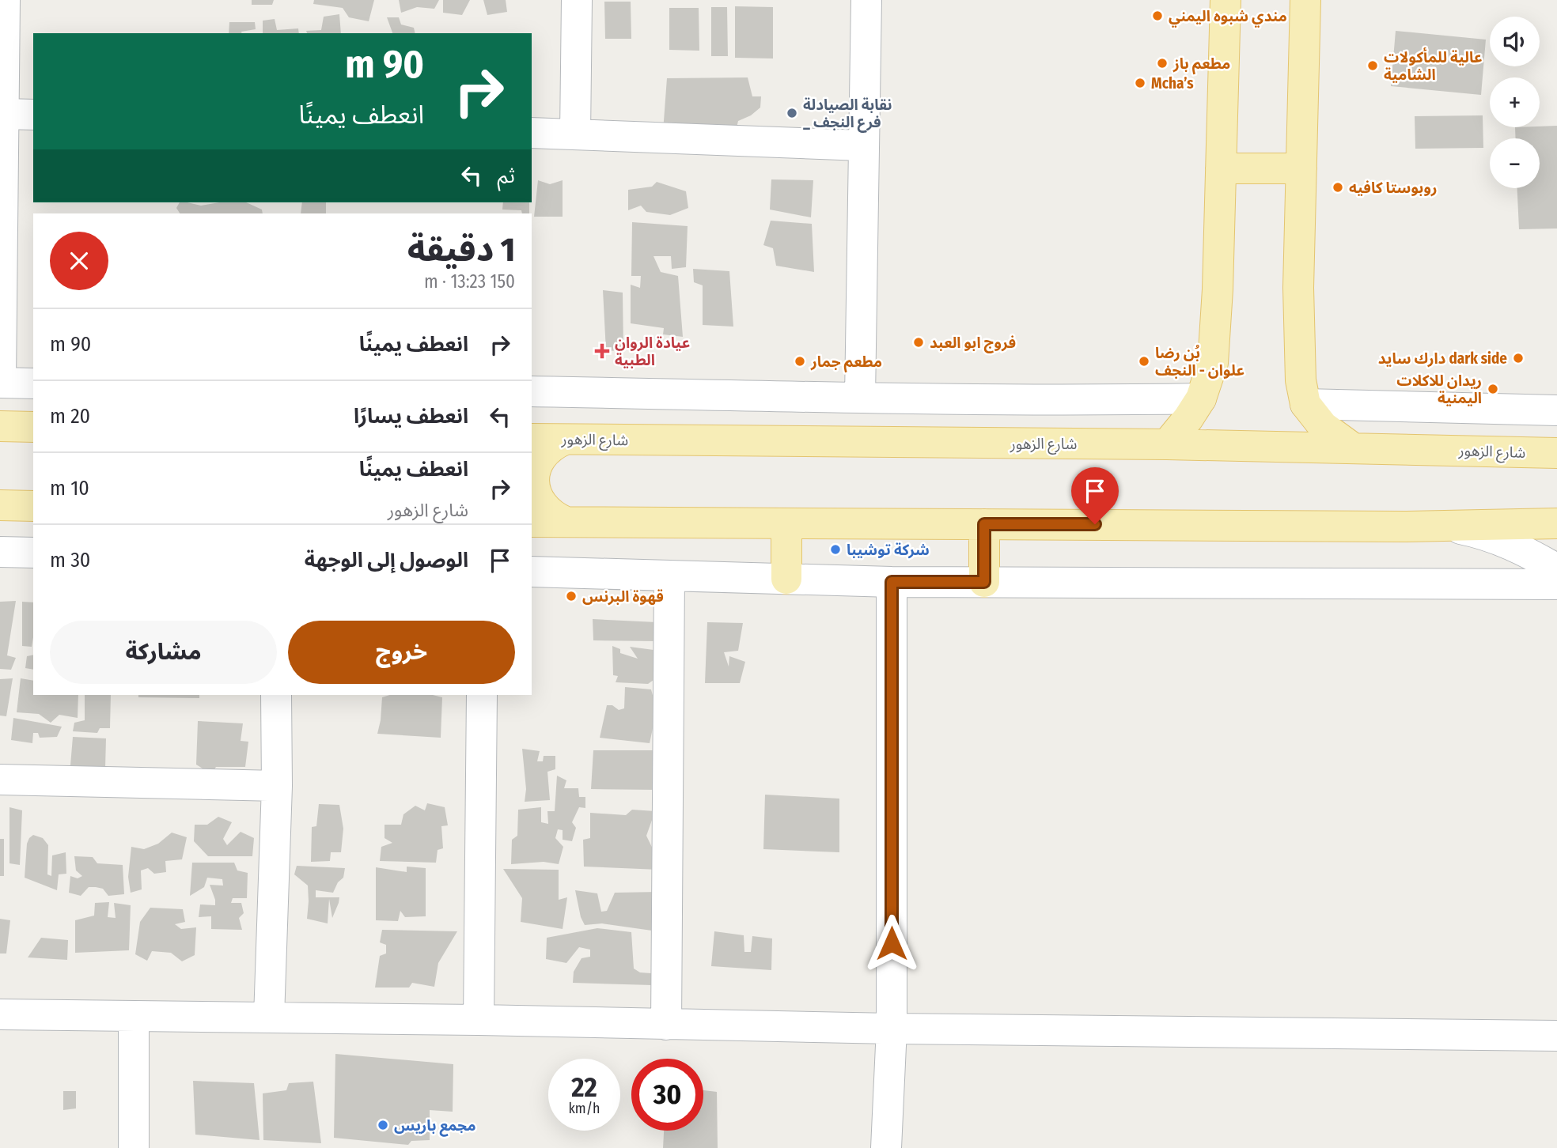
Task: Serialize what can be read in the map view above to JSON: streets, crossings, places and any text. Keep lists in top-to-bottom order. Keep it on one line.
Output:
{"streets":{"main road":["شارع الزهور"]},"places":{"other":["مندي شبوه اليمني","مطعم باز","عالية للمأكولات الشامية","Mcha’s","نقابة الصيادلة _ فرع النجف","روبوستا كافيه","فروج ابو العبد","دارك سايد dark side","مطعم جمار","بُن رضا علوان - النجف","ريدان للاكلات اليمنية","شركة توشيبا","قهوة البرنس","مجمع باريس"],"health":["عيادة الروان الطبية"]},"page":{"map_buttons":["+","−"],"turn":["90 m","انعطف يمينًا"],"then":"ثم","heading":["1 دقيقة","150 m · 13:23"],"list":[{"name":"انعطف يمينًا","value":"90 m"},{"name":"انعطف يسارًا","value":"20 m"},{"name":"انعطف يمينًا","note":"شارع الزهور","value":"10 m"},{"name":"الوصول إلى الوجهة","value":"30 m"}],"buttons":["خروج","مشاركة"],"speed":"22 km/h","limit":"30"}}
